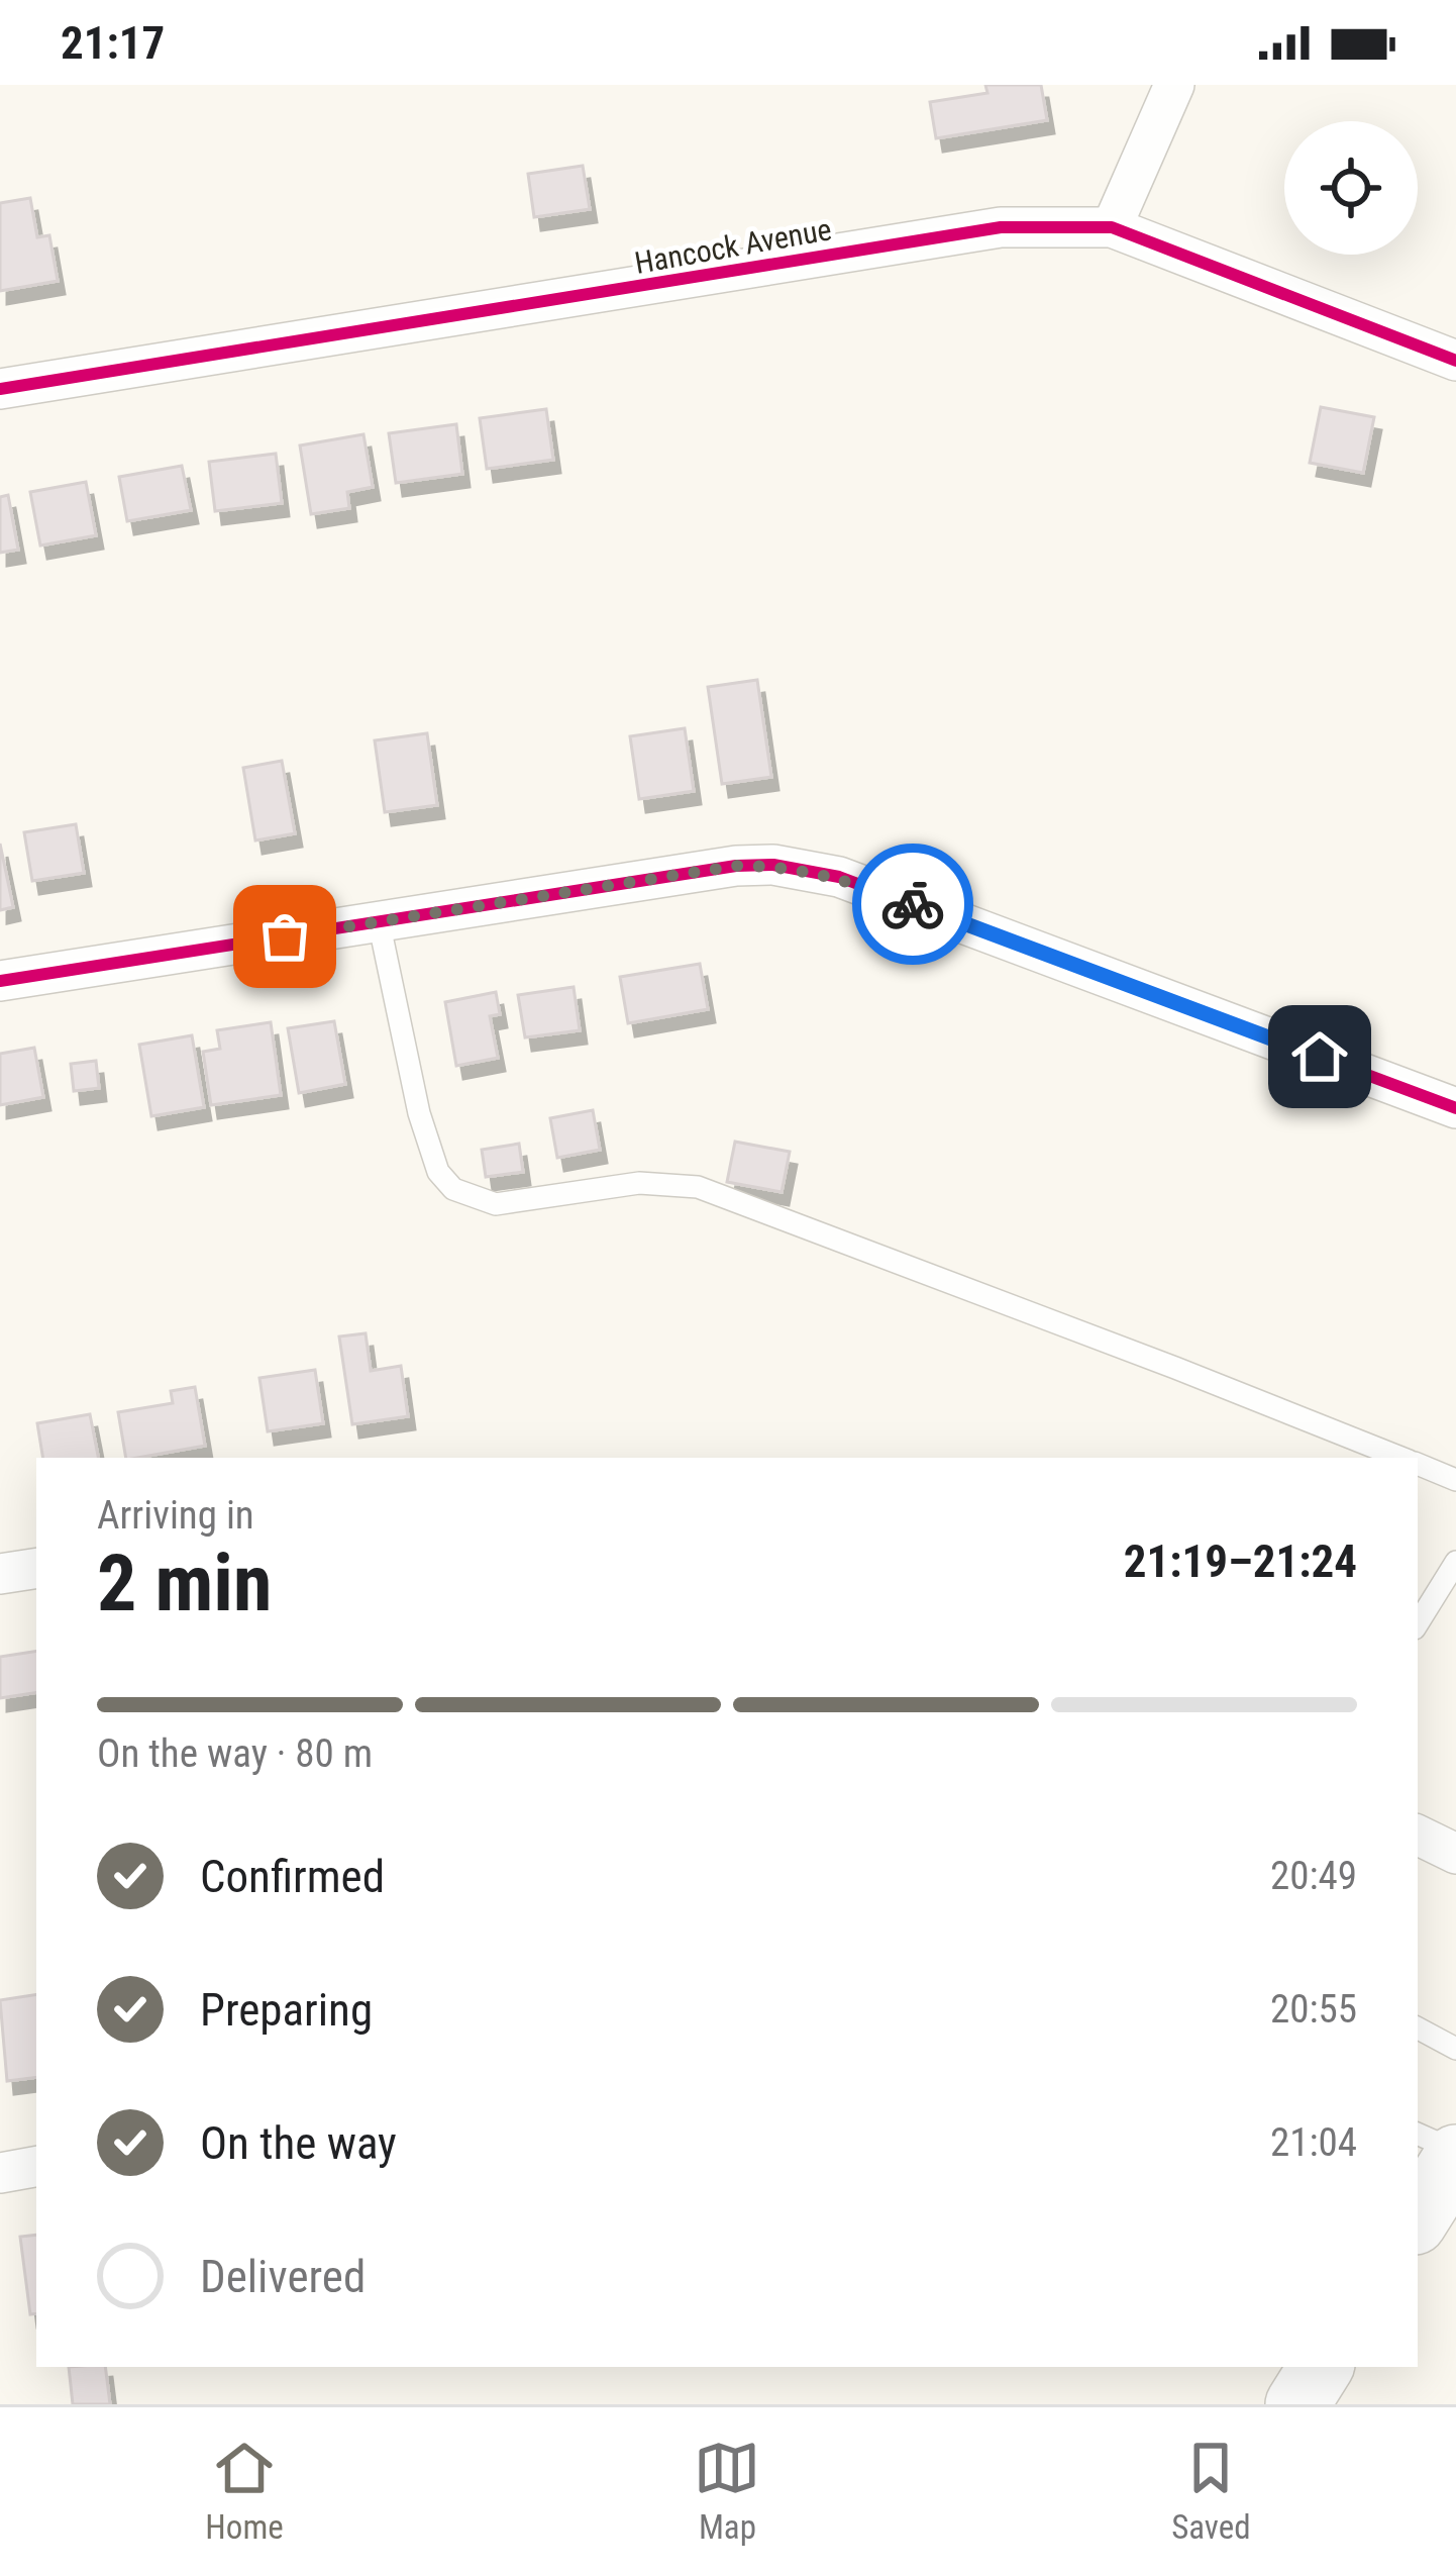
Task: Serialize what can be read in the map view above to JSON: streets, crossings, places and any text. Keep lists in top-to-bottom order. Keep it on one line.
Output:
{"streets":{"street":["Hancock Avenue"]},"page":{"status":"21:17","heading":["2 min","Arriving in","21:19–21:24"],"bar":"On the way · 80 m","list":[["Confirmed","20:49"],["Preparing","20:55"],["On the way","21:04"],"Delivered"],"tabs":["Home","Map","Saved"]}}
